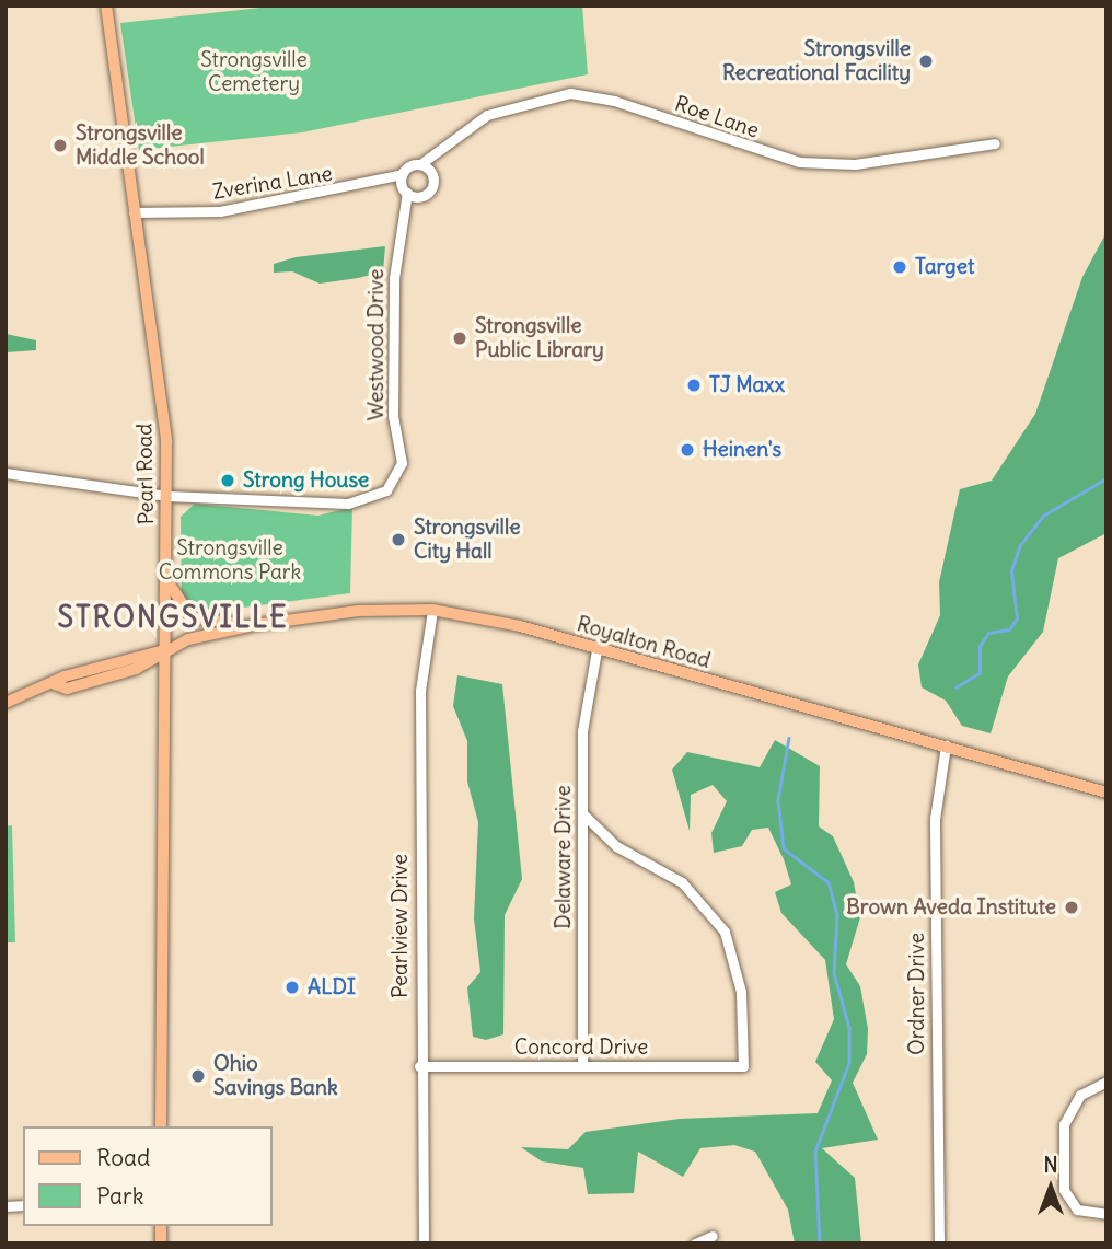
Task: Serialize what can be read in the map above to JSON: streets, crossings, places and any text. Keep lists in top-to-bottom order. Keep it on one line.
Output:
{"streets":{"main road":["Pearl Road","Royalton Road"],"street":["Roe Lane","Zverina Lane","Westwood Drive","Delaware Drive","Pearlview Drive","Ordner Drive","Concord Drive"]},"crossings":[["Roe Lane","Zverina Lane"],["Roe Lane","Westwood Drive"],["Zverina Lane","Westwood Drive"],["Zverina Lane","Pearl Road"],["Westwood Drive","Pearl Road"],["Pearl Road","Royalton Road"],["Royalton Road","Delaware Drive"],["Royalton Road","Pearlview Drive"],["Royalton Road","Ordner Drive"],["Delaware Drive","Concord Drive"],["Pearlview Drive","Concord Drive"]],"districts":["STRONGSVILLE"],"parks":["Strongsville Cemetery","Strongsville Commons Park"],"places":["Strongsville Recreational Facility","Strongsville Middle School","Target","Strongsville Public Library","TJ Maxx","Heinen's","Strong House","Strongsville City Hall","Brown Aveda Institute","ALDI","Ohio Savings Bank"],"legend":["Road","Park"],"north":"top"}
